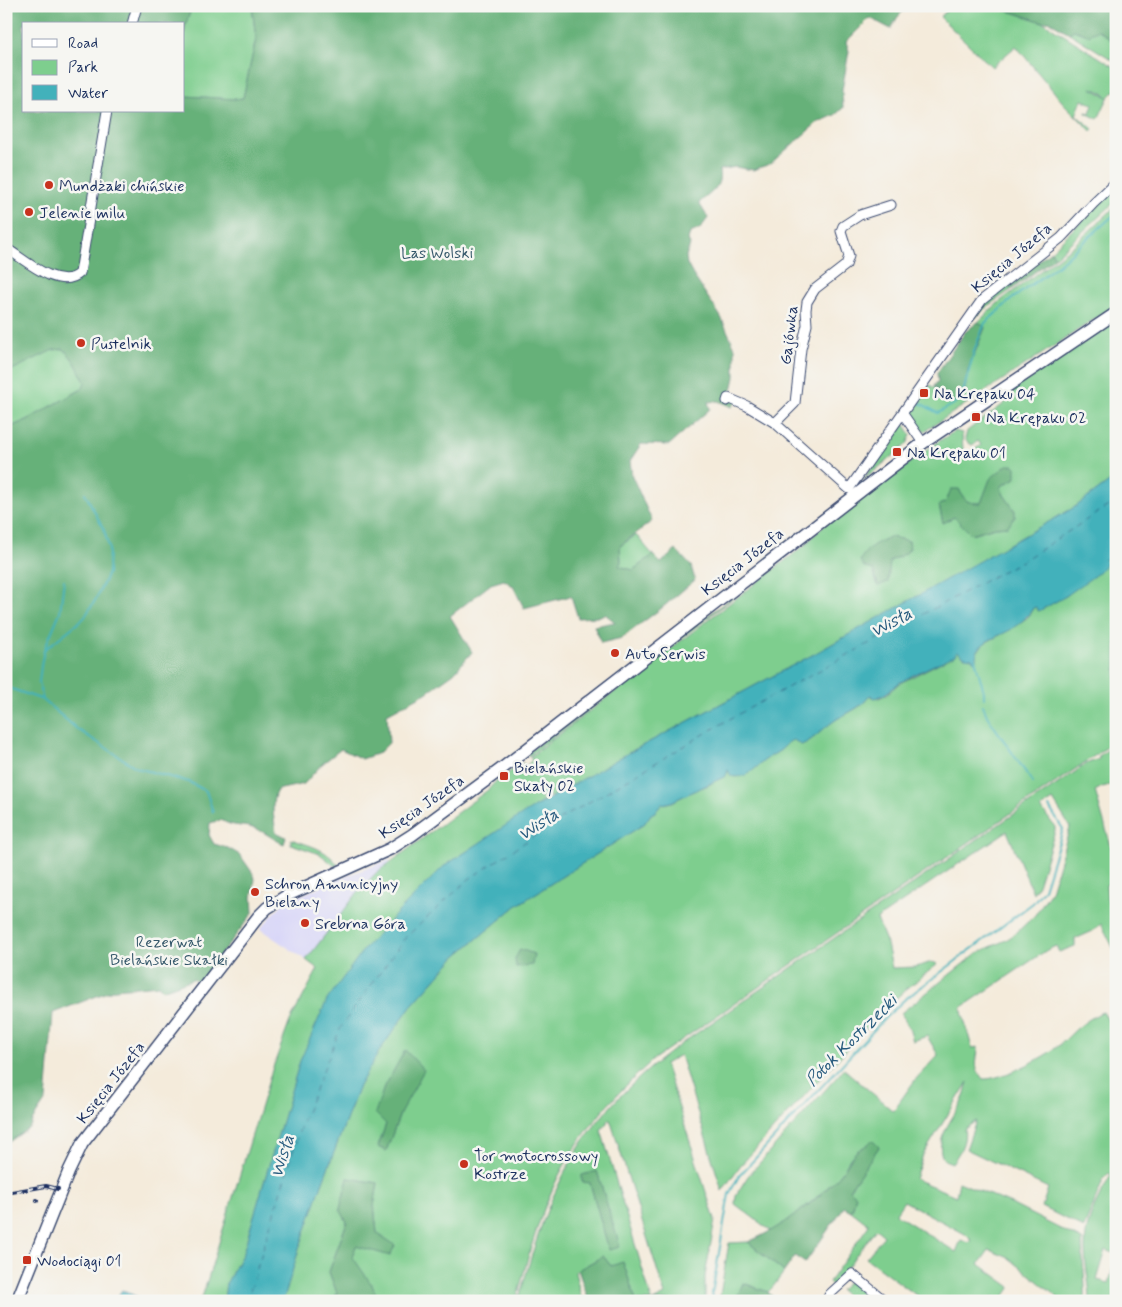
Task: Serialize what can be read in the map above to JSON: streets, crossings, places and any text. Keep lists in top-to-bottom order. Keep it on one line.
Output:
{"streets":{"main road":["Księcia Józefa"],"street":["Gajówka"]},"crossings":[["Księcia Józefa","Gajówka"]],"water":["Wisła","Potok Kostrzecki"],"parks":["Las Wolski","Rezerwat Bielańskie Skałki"],"places":{"other":["Mundżaki chińskie","Jelenie milu","Pustelnik","Auto Serwis","Schron Amunicyjny Bielany","Srebrna Góra","Tor motocrossowy Kostrze"],"transit":["Na Krępaku 04","Na Krępaku 02","Na Krępaku 01","Bielańskie Skały 02","Wodociągi 01"]},"legend":["Road","Park","Water"]}
